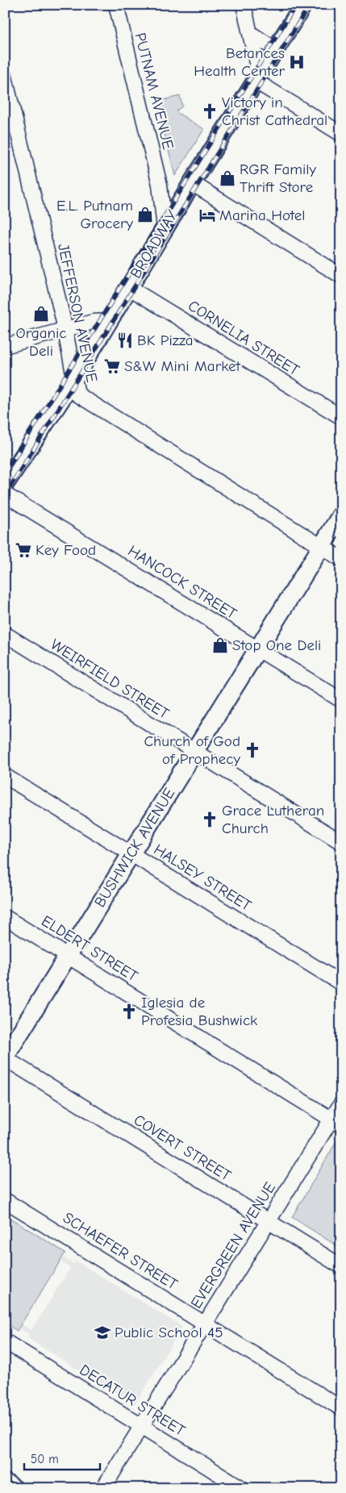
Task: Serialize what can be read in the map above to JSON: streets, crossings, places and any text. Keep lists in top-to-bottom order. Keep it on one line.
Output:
{"streets":{"main road":["BROADWAY","BUSHWICK AVENUE"],"street":["PUTNAM AVENUE","JEFFERSON AVENUE","CORNELIA STREET","HANCOCK STREET","WEIRFIELD STREET","HALSEY STREET","ELDERT STREET","COVERT STREET","EVERGREEN AVENUE","SCHAEFER STREET","DECATUR STREET"]},"crossings":[["PUTNAM AVENUE","BROADWAY"],["BROADWAY","JEFFERSON AVENUE"],["BROADWAY","CORNELIA STREET"],["JEFFERSON AVENUE","BUSHWICK AVENUE"],["HANCOCK STREET","BUSHWICK AVENUE"],["WEIRFIELD STREET","BUSHWICK AVENUE"],["BUSHWICK AVENUE","HALSEY STREET"],["BUSHWICK AVENUE","ELDERT STREET"],["BUSHWICK AVENUE","COVERT STREET"],["ELDERT STREET","EVERGREEN AVENUE"],["COVERT STREET","EVERGREEN AVENUE"],["EVERGREEN AVENUE","SCHAEFER STREET"],["EVERGREEN AVENUE","DECATUR STREET"]],"places":{"hospital":["Betances Health Center"],"church":["Victory in Christ Cathedral","Church of God of Prophecy","Grace Lutheran Church","Iglesia de Profesia Bushwick"],"shop":["RGR Family Thrift Store","E.L. Putnam Grocery","Organic Deli","Stop One Deli"],"hotel":["Marina Hotel"],"restaurant":["BK Pizza"],"supermarket":["S&W Mini Market","Key Food"],"school or university":["Public School 45"]},"scale_bar":"50 m"}
